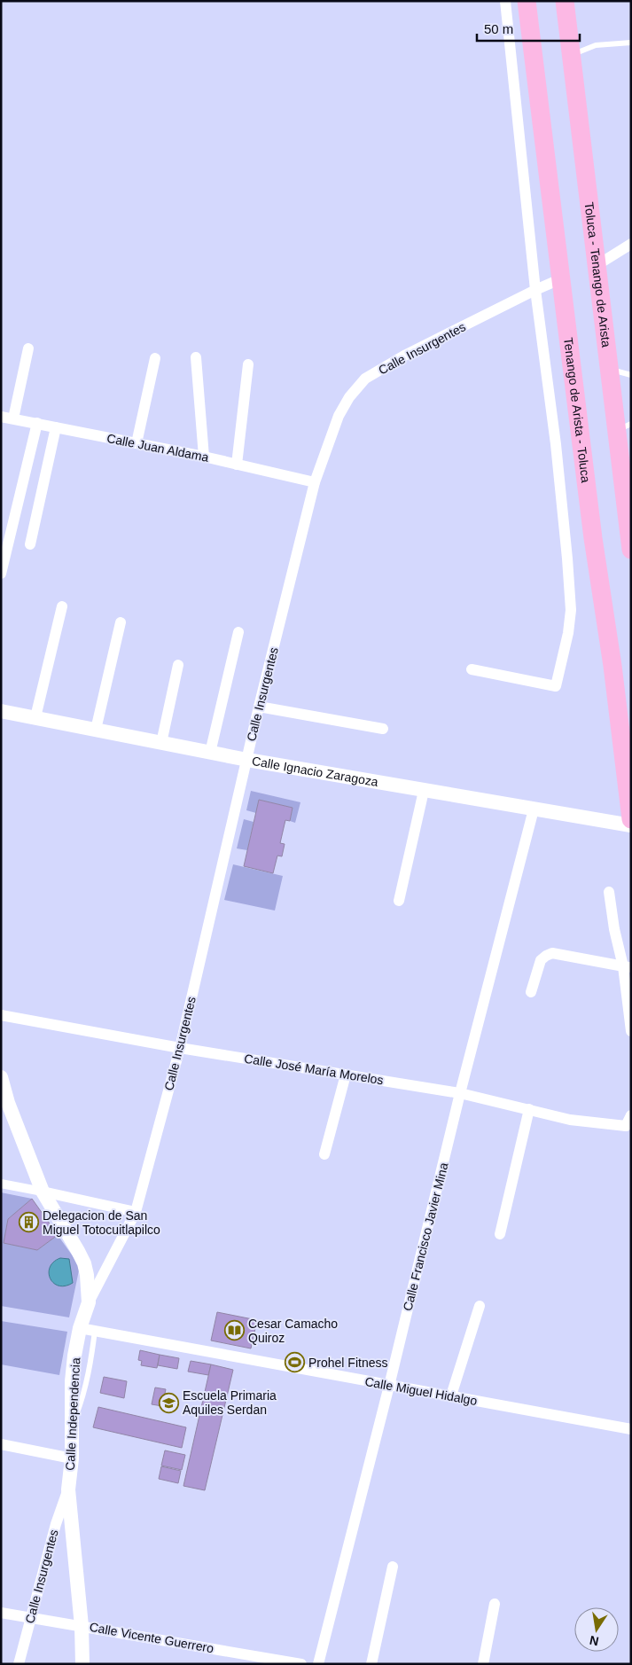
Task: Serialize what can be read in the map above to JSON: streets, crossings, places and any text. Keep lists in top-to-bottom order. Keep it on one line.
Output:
{"streets":{"highway":["Toluca - Tenango de Arista","Tenango de Arista - Toluca"],"street":["Calle Insurgentes","Calle Juan Aldama","Calle Ignacio Zaragoza","Calle José María Morelos","Calle Francisco Javier Mina","Calle Miguel Hidalgo","Calle Independencia","Calle Vicente Guerrero"]},"crossings":[["Calle Insurgentes","Tenango de Arista - Toluca"],["Calle Insurgentes","Calle Juan Aldama"],["Calle Insurgentes","Calle Ignacio Zaragoza"],["Calle Insurgentes","Calle José María Morelos"],["Calle Insurgentes","Calle Independencia"],["Calle Insurgentes","Calle Vicente Guerrero"],["Calle Ignacio Zaragoza","Calle Francisco Javier Mina"],["Calle José María Morelos","Calle Francisco Javier Mina"],["Calle Francisco Javier Mina","Calle Miguel Hidalgo"],["Calle Miguel Hidalgo","Calle Independencia"],["Calle Independencia","Calle Vicente Guerrero"]],"places":{"building":["Delegacion de San Miguel Totocuitlapilco"],"library":["Cesar Camacho Quiroz"],"sports":["Prohel Fitness"],"school or university":["Escuela Primaria Aquiles Serdan"]},"scale_bar":"50 m","north":"bottom"}
